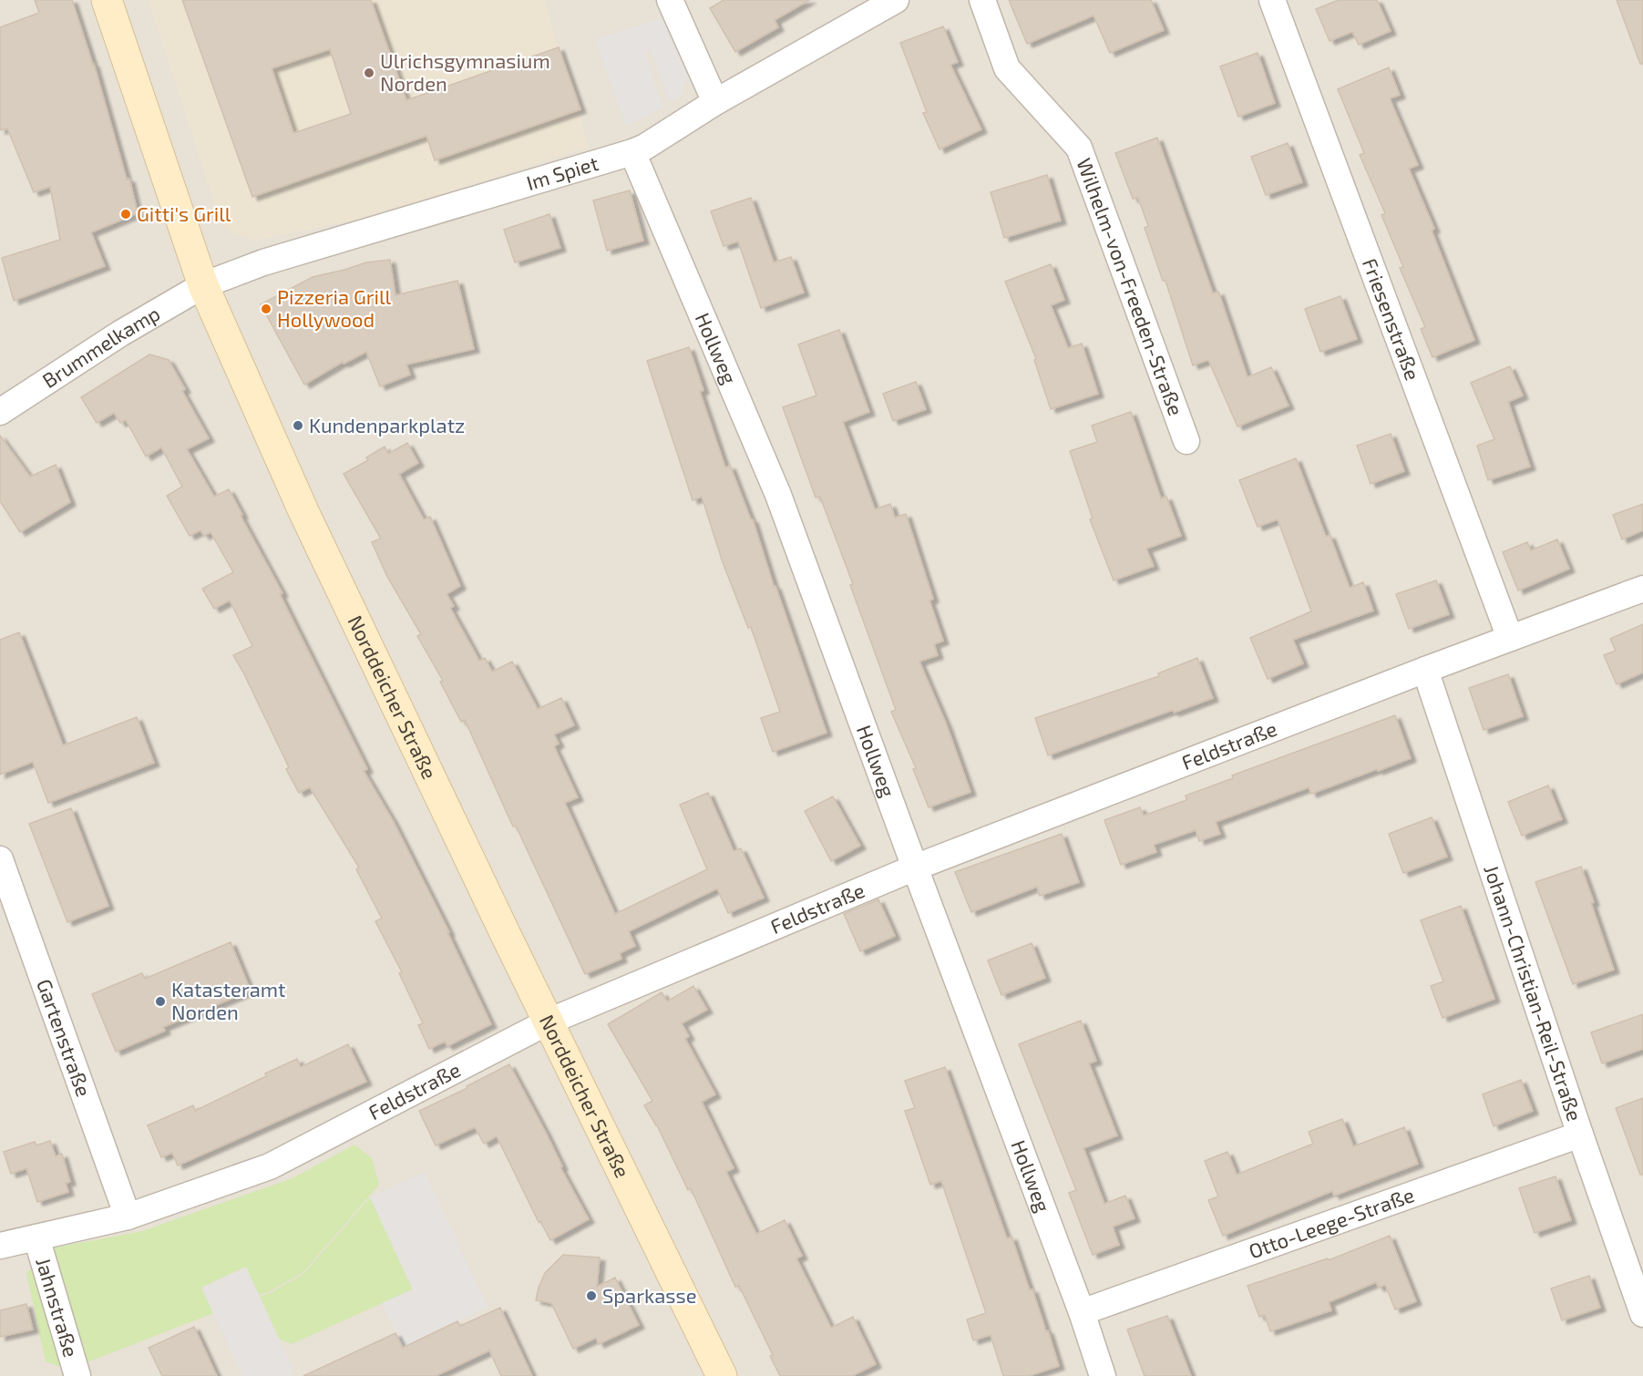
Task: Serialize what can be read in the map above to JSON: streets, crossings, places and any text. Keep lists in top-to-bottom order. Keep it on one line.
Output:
{"streets":{"main road":["Norddeicher Straße"],"street":["Im Spiet","Wilhelm-von-Freeden-Straße","Friesenstraße","Brummelkamp","Hollweg","Feldstraße","Johann-Christian-Reil-Straße","Gartenstraße","Otto-Leege-Straße","Jahnstraße"]},"crossings":[["Im Spiet","Brummelkamp"],["Im Spiet","Hollweg"],["Im Spiet","Norddeicher Straße"],["Friesenstraße","Feldstraße"],["Brummelkamp","Norddeicher Straße"],["Hollweg","Feldstraße"],["Hollweg","Otto-Leege-Straße"],["Norddeicher Straße","Feldstraße"],["Feldstraße","Johann-Christian-Reil-Straße"],["Feldstraße","Gartenstraße"],["Feldstraße","Jahnstraße"],["Johann-Christian-Reil-Straße","Otto-Leege-Straße"]],"places":["Ulrichsgymnasium Norden","Gitti's Grill","Pizzeria Grill Hollywood","Kundenparkplatz","Katasteramt Norden","Sparkasse"]}
